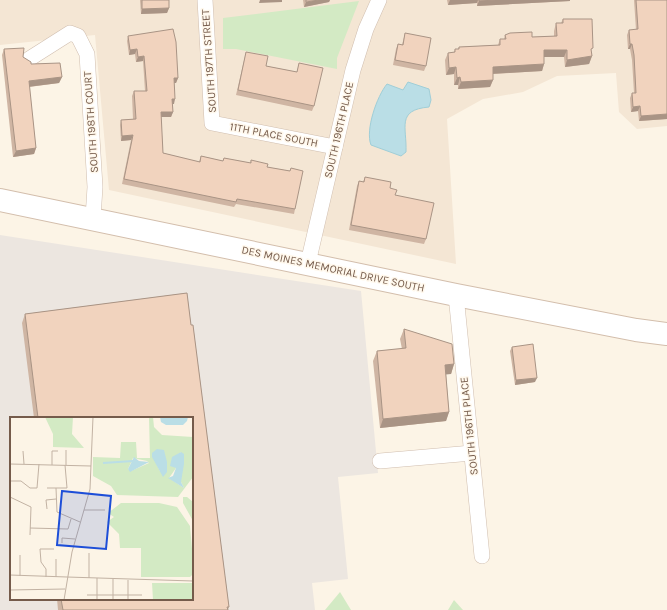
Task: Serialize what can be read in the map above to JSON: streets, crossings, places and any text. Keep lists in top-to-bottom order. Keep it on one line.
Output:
{"streets":{"main road":["DES MOINES MEMORIAL DRIVE SOUTH"],"street":["SOUTH 197TH STREET","SOUTH 198TH COURT","SOUTH 196TH PLACE","11TH PLACE SOUTH"]},"crossings":[["SOUTH 197TH STREET","11TH PLACE SOUTH"],["SOUTH 198TH COURT","DES MOINES MEMORIAL DRIVE SOUTH"],["SOUTH 196TH PLACE","11TH PLACE SOUTH"],["SOUTH 196TH PLACE","DES MOINES MEMORIAL DRIVE SOUTH"]]}
